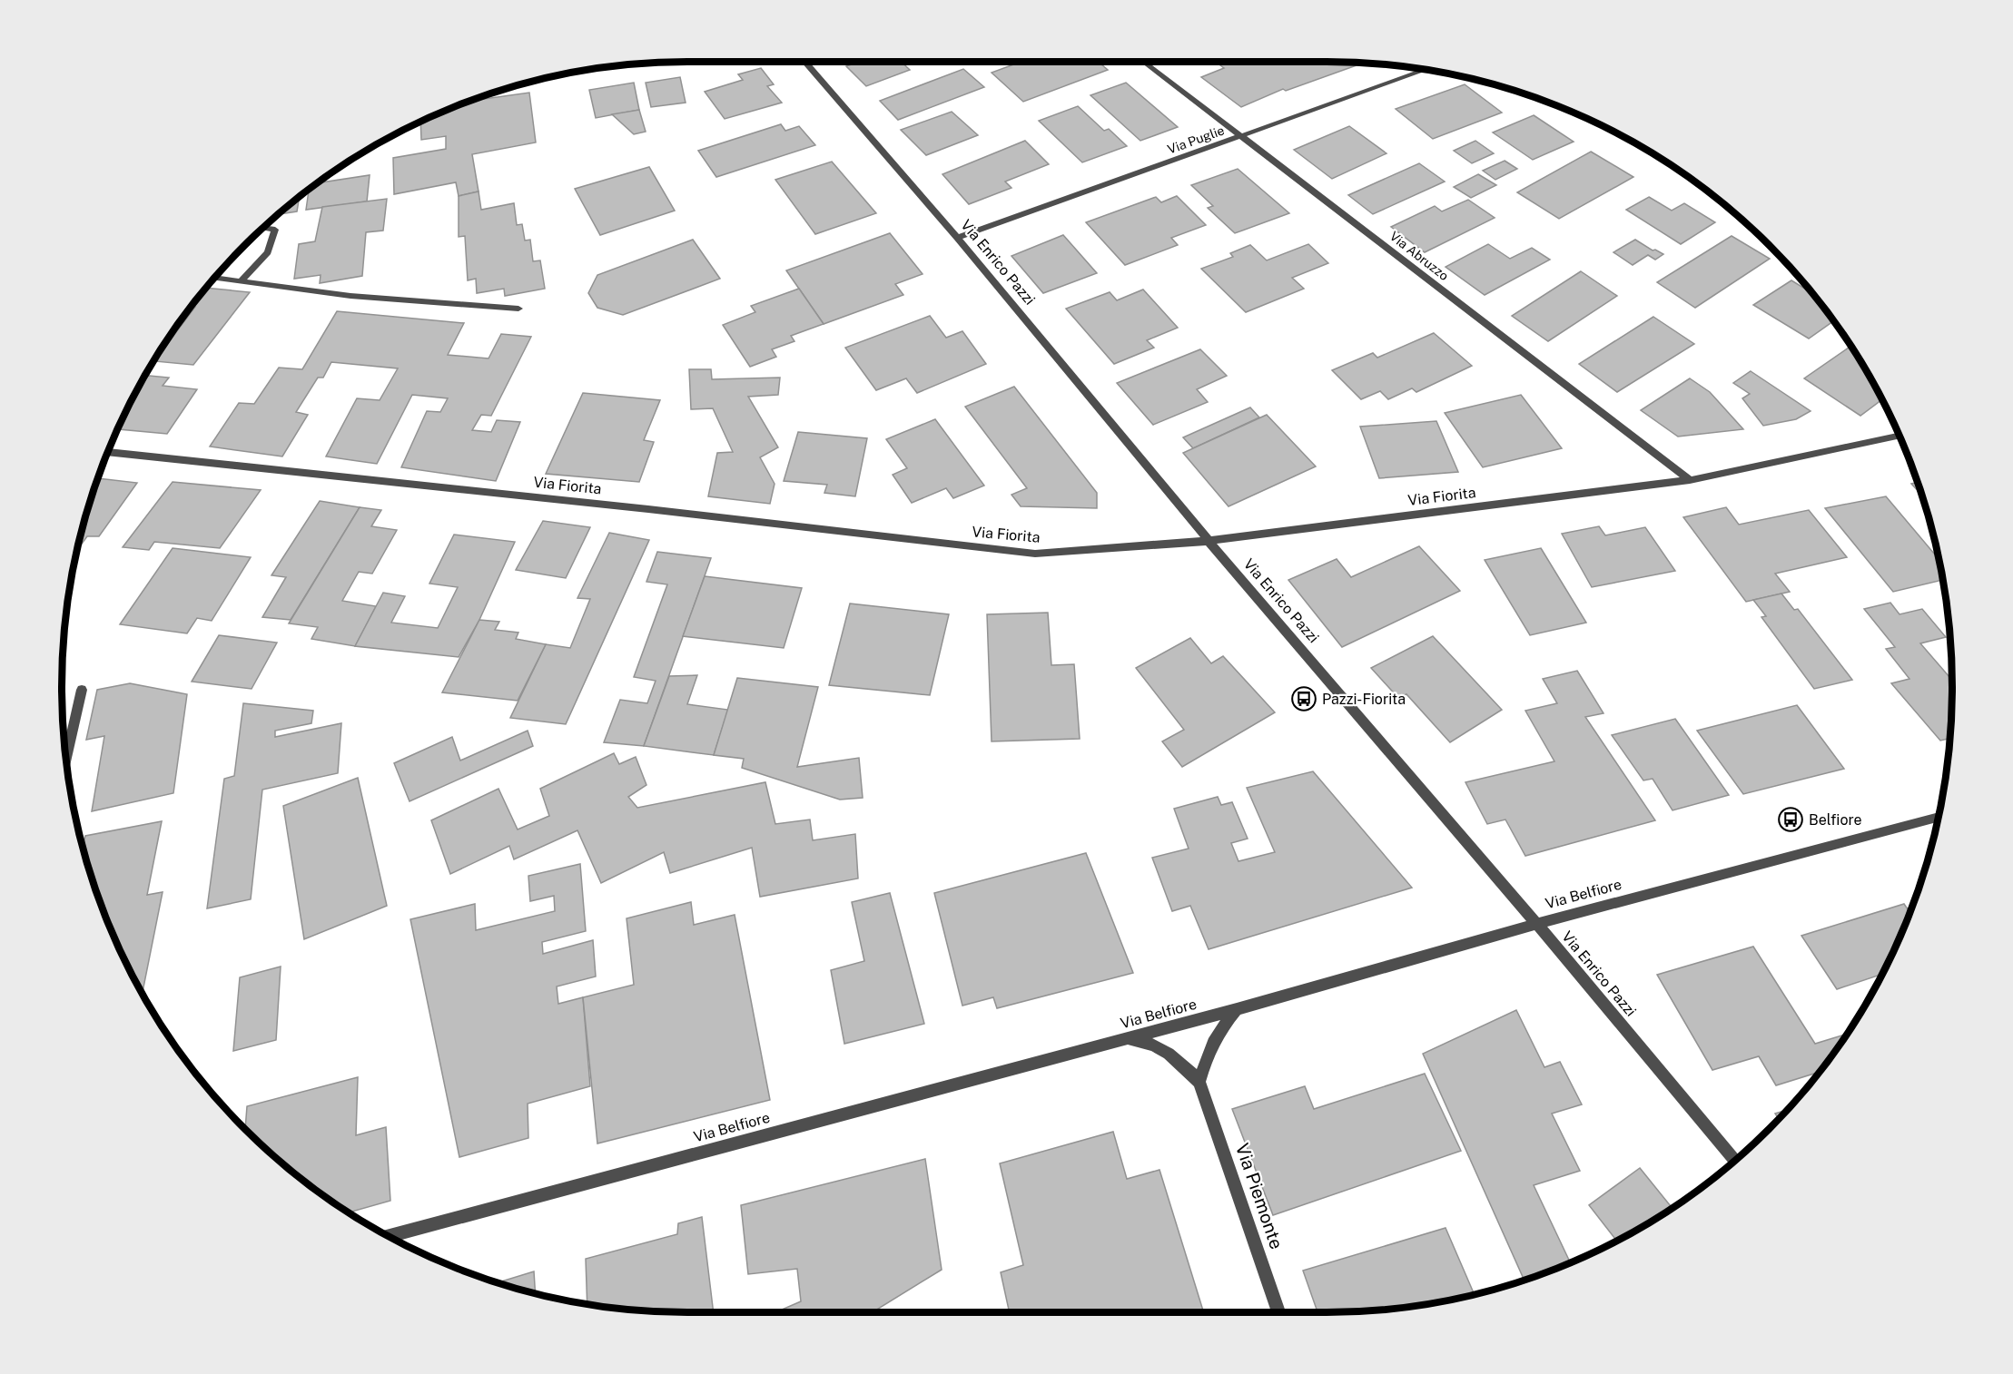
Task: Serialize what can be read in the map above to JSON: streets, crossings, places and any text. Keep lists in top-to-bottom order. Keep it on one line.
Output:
{"streets":{"street":["Via Puglie","Via Abruzzo","Via Enrico Pazzi","Via Fiorita","Via Belfiore","Via Piemonte"]},"crossings":[["Via Puglie","Via Abruzzo"],["Via Puglie","Via Enrico Pazzi"],["Via Abruzzo","Via Fiorita"],["Via Enrico Pazzi","Via Fiorita"],["Via Enrico Pazzi","Via Belfiore"]],"places":{"bus stop":["Pazzi-Fiorita","Belfiore"]}}
